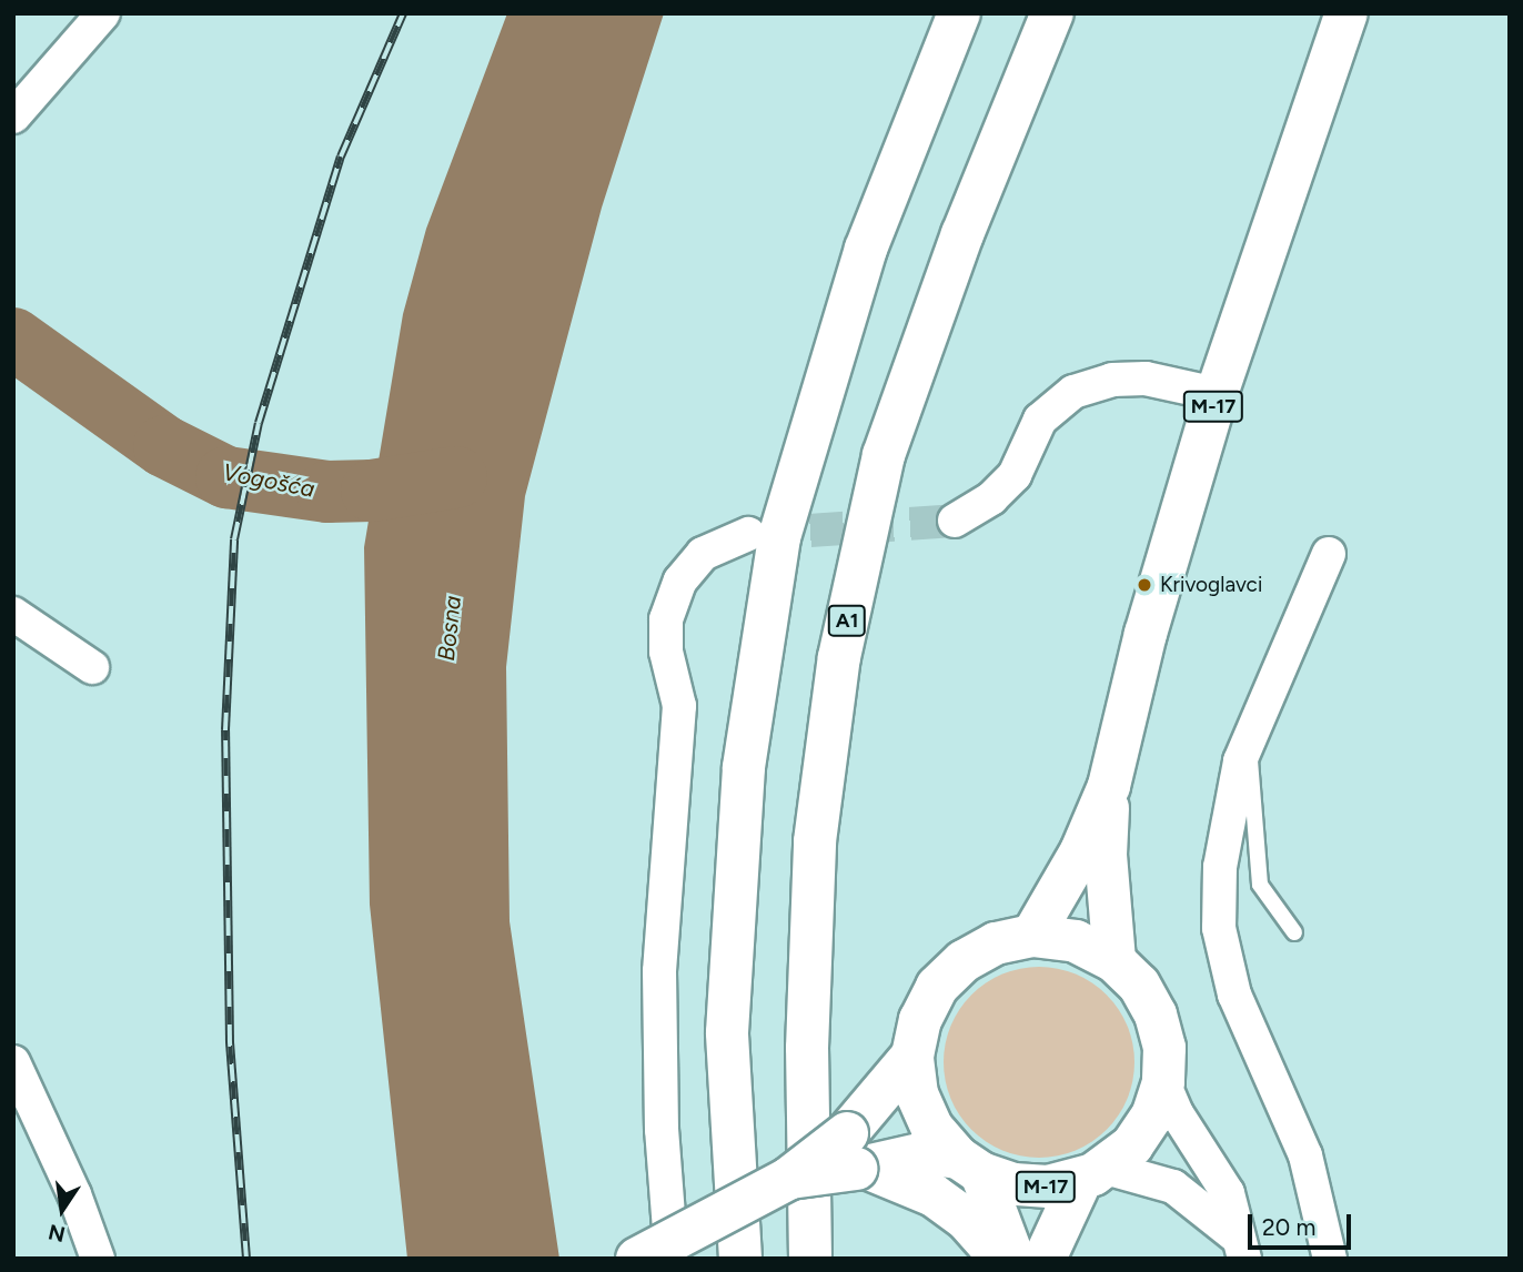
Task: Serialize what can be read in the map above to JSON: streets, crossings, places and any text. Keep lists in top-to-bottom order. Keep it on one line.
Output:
{"streets":{"main road":["M-17","A1"]},"water":["Vogošća","Bosna"],"places":["Krivoglavci"],"scale_bar":"20 m","north":"bottom"}
